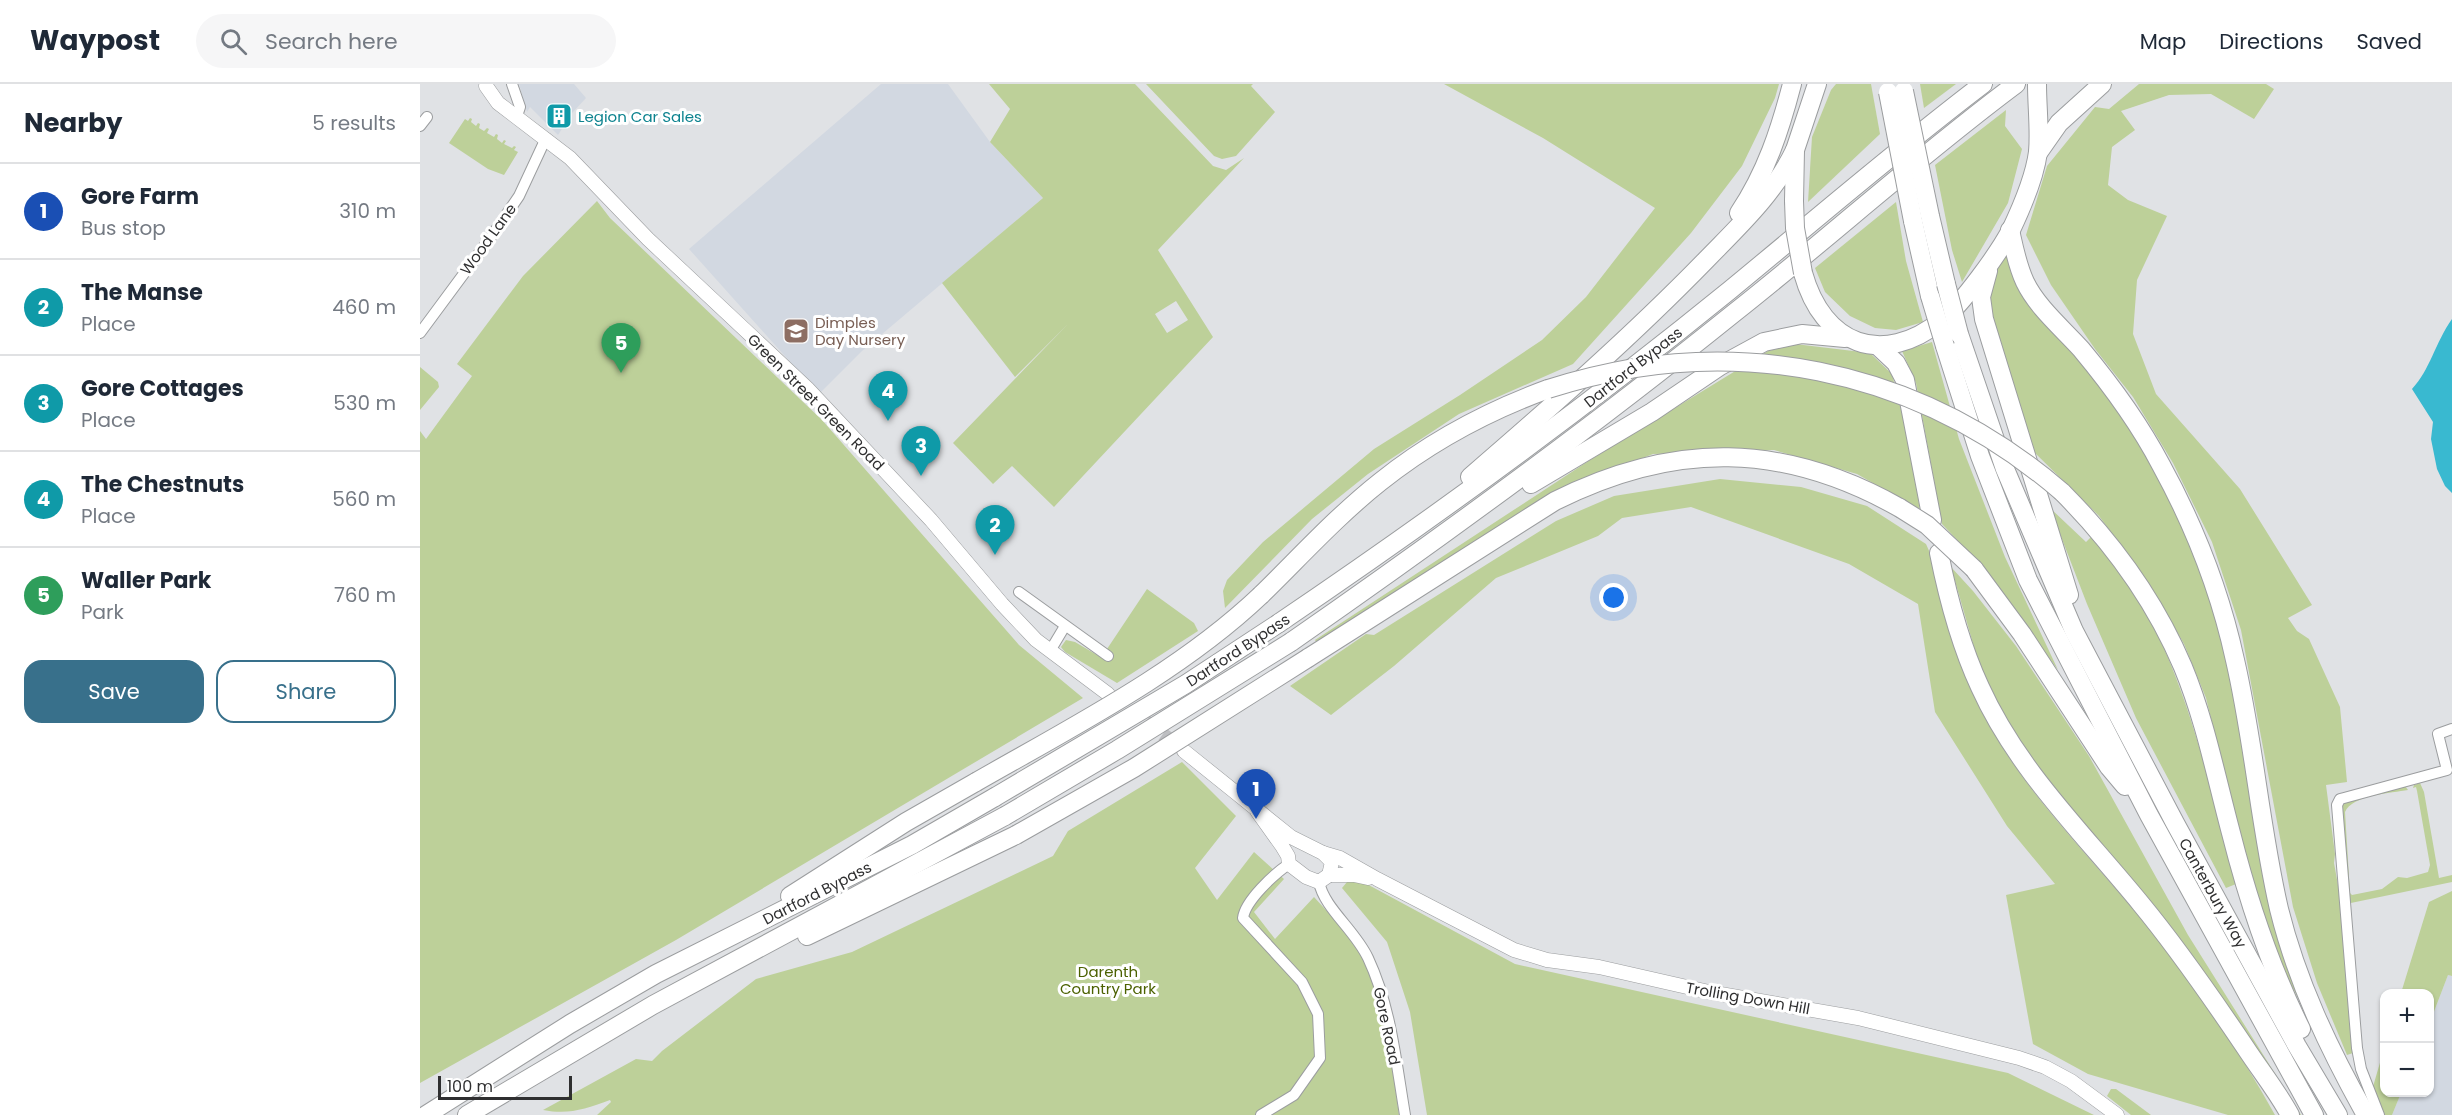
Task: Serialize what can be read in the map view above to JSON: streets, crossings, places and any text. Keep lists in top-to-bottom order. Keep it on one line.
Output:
{"streets":{"highway":["Dartford Bypass","Canterbury Way"],"main road":["Green Street Green Road","Trolling Down Hill"],"street":["Wood Lane","Gore Road"]},"crossings":[["Wood Lane","Green Street Green Road"],["Trolling Down Hill","Gore Road"]],"parks":["Darenth Country Park"],"places":{"building":["Legion Car Sales"],"school or university":["Dimples Day Nursery"]},"scale_bar":"100 m","page":{"header":"Waypost","search":"Search here","nav":["Map","Directions","Saved"],"heading":["Nearby","5 results"],"list":[{"mark":"1","name":"Gore Farm","note":"Bus stop","value":"310 m"},{"mark":"2","name":"The Manse","note":"Place","value":"460 m"},{"mark":"3","name":"Gore Cottages","note":"Place","value":"530 m"},{"mark":"4","name":"The Chestnuts","note":"Place","value":"560 m"},{"mark":"5","name":"Waller Park","note":"Park","value":"760 m"}],"pins":["5","4","3","2","1"],"buttons":["Save","Share"],"map_buttons":["+","−"],"scale":"100 m"}}
